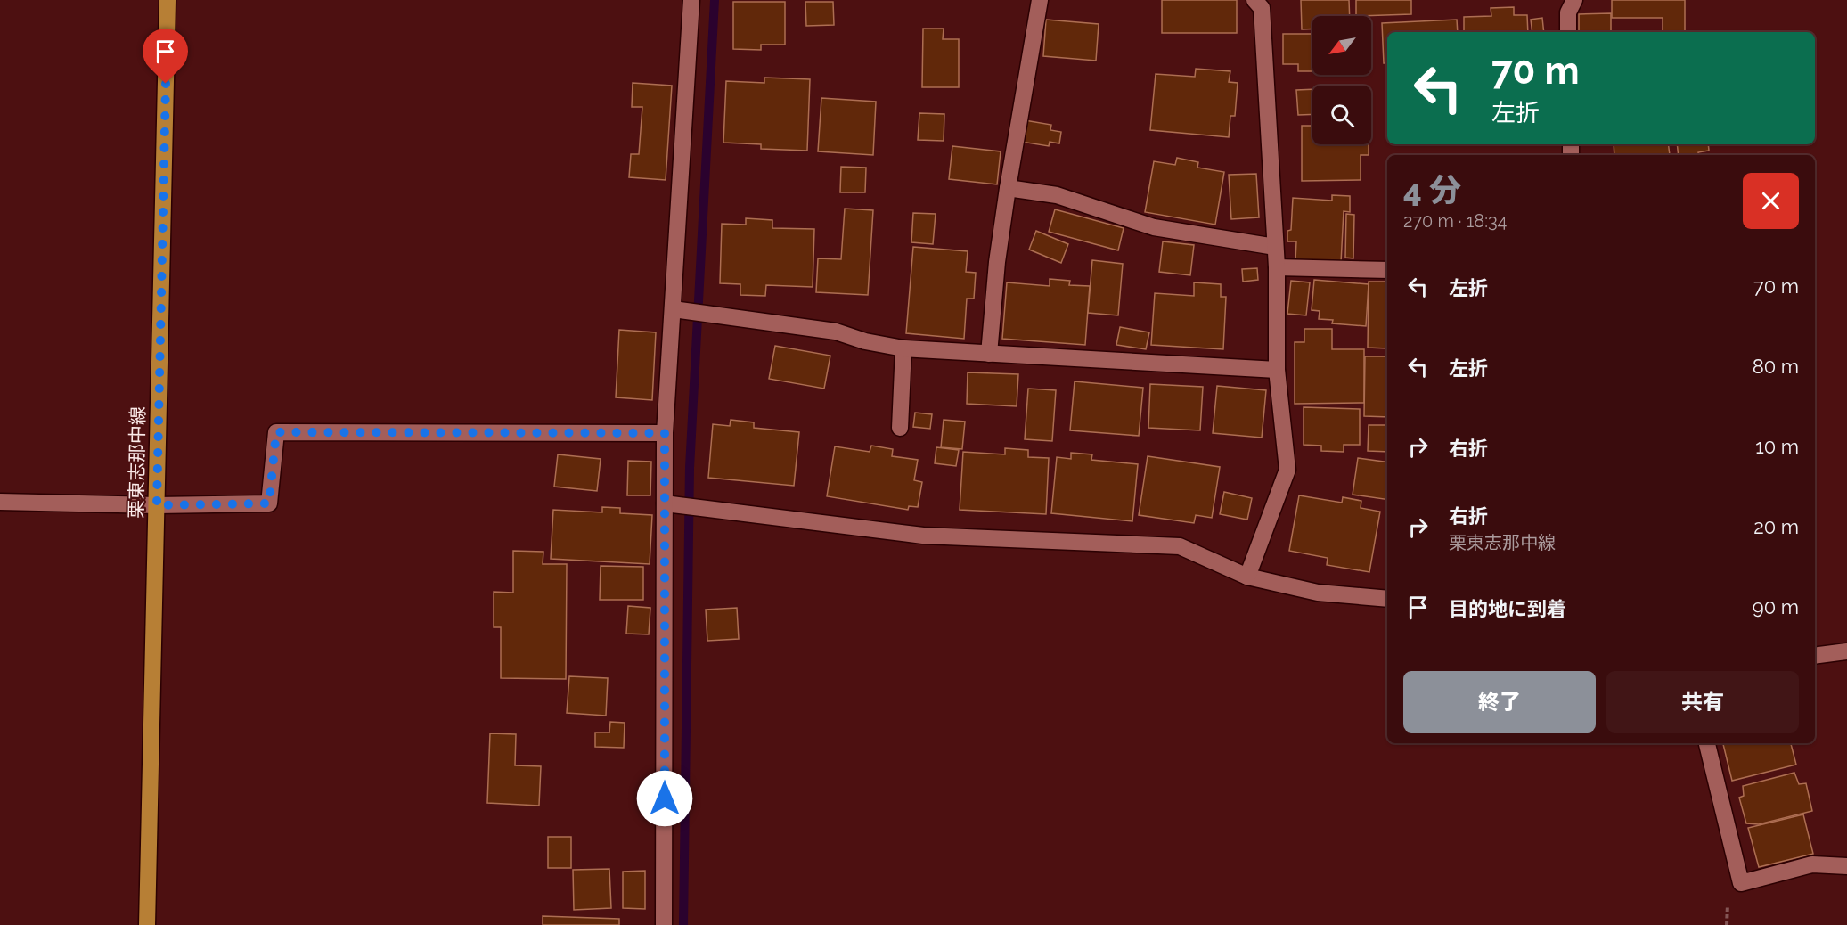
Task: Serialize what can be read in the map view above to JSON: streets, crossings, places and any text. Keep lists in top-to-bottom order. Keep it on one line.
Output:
{"streets":{"main road":["栗東志那中線"]},"north":"bottom left","page":{"turn":["70 m","左折"],"heading":["4 分","270 m · 18:34"],"list":[{"name":"左折","value":"70 m"},{"name":"左折","value":"80 m"},{"name":"右折","value":"10 m"},{"name":"右折","note":"栗東志那中線","value":"20 m"},{"name":"目的地に到着","value":"90 m"}],"buttons":["終了","共有"]}}
